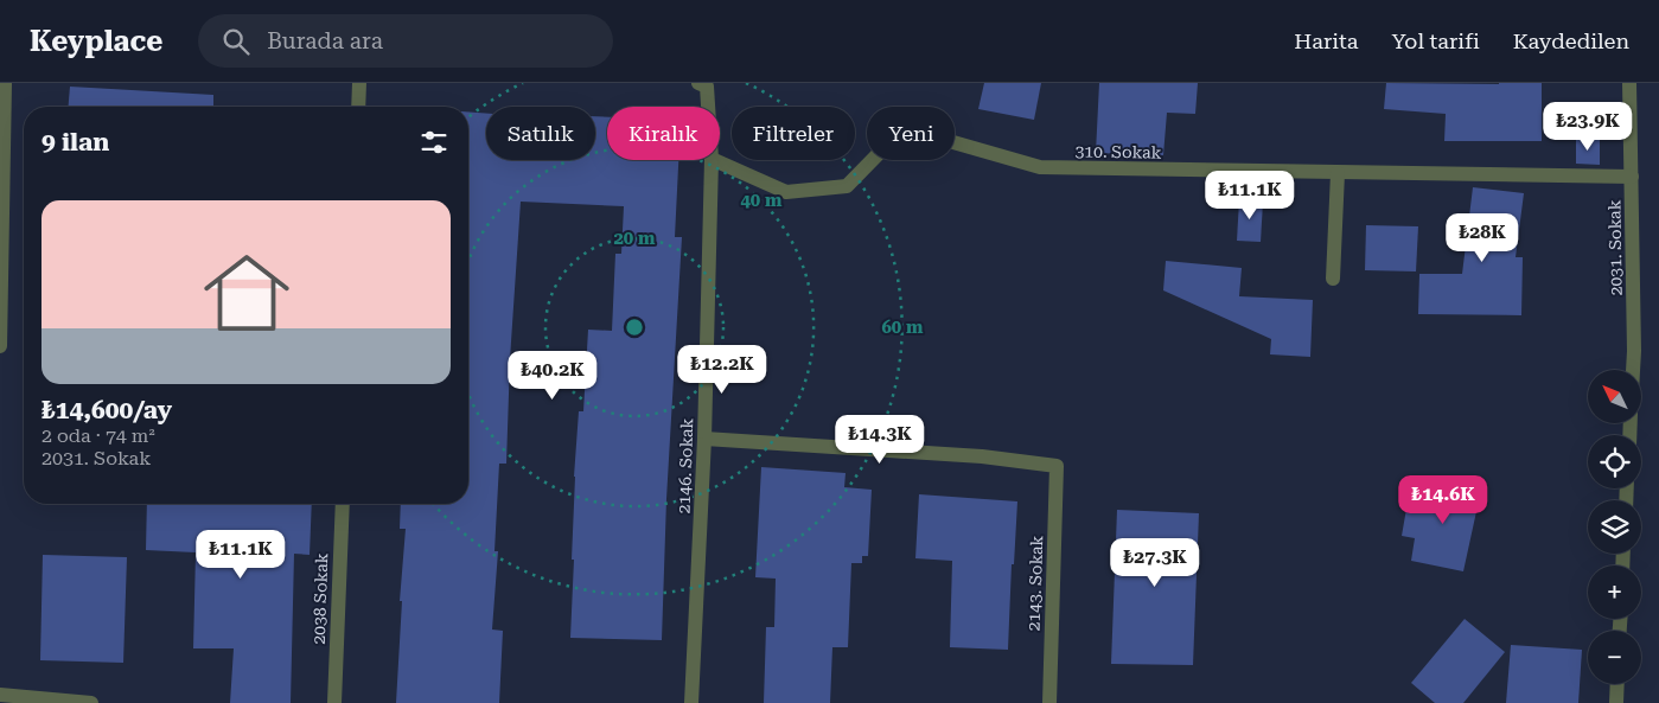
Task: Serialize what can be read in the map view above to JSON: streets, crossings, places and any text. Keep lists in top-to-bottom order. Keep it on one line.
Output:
{"streets":{"street":["310. Sokak","2031. Sokak","2146. Sokak","2143. Sokak","2038 Sokak"]},"crossings":[["310. Sokak","2031. Sokak"],["2146. Sokak","2143. Sokak"]],"north":"top left","page":{"header":"Keyplace","search":"Burada ara","nav":["Harita","Yol tarifi","Kaydedilen"],"price":["₺23.9K","₺11.1K","₺28K","₺12.2K","₺40.2K","₺14.3K","₺14.6K","₺11.1K","₺27.3K"],"chip":["Satılık","Kiralık","Filtreler","Yeni"],"heading":"9 ilan","list":[{"name":"₺14,600/ay","note":"2 oda · 74 m² · 2031. Sokak"}],"map_buttons":["+","−"]},"rings":["40 m","20 m","60 m"]}
